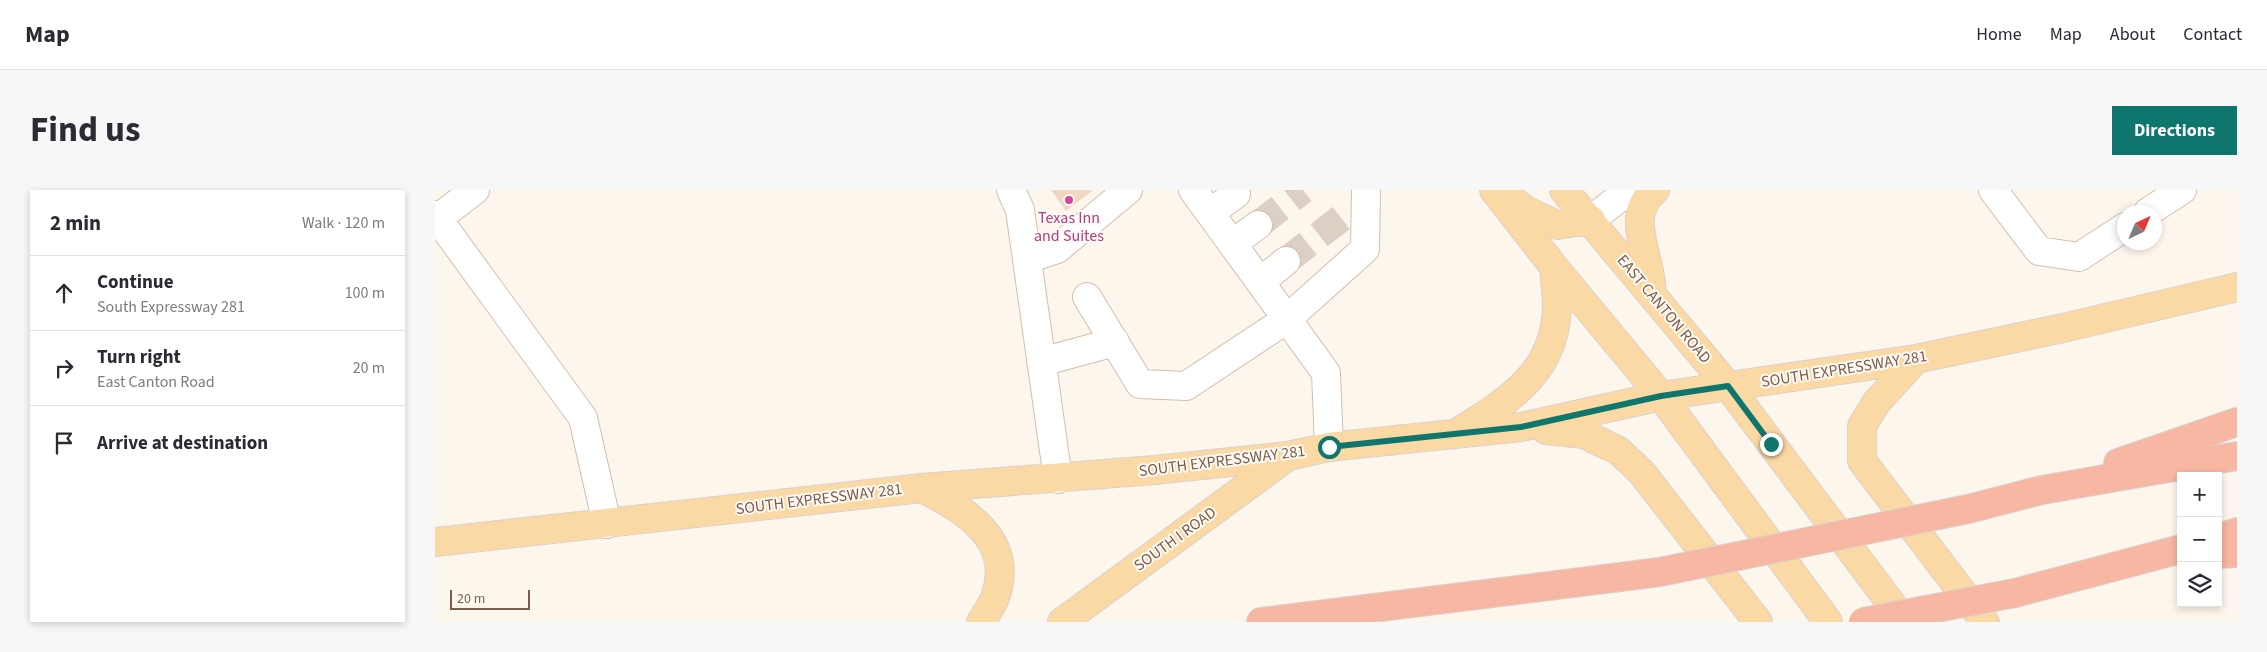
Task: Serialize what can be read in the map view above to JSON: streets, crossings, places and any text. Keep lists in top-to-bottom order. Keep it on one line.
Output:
{"streets":{"main road":["EAST CANTON ROAD","SOUTH EXPRESSWAY 281","SOUTH I ROAD"]},"crossings":[["EAST CANTON ROAD","SOUTH EXPRESSWAY 281"],["SOUTH EXPRESSWAY 281","SOUTH I ROAD"]],"places":["Texas Inn and Suites"],"scale_bar":"20 m","north":"top right","page":{"header":"Map","nav":["Home","Map","About","Contact"],"title":"Find us","buttons":"Directions","heading":["2 min","Walk · 120 m"],"list":[["Continue","South Expressway 281","100 m"],["Turn right","East Canton Road","20 m"],"Arrive at destination"],"map_buttons":["+","−"],"scale":"20 m"}}
